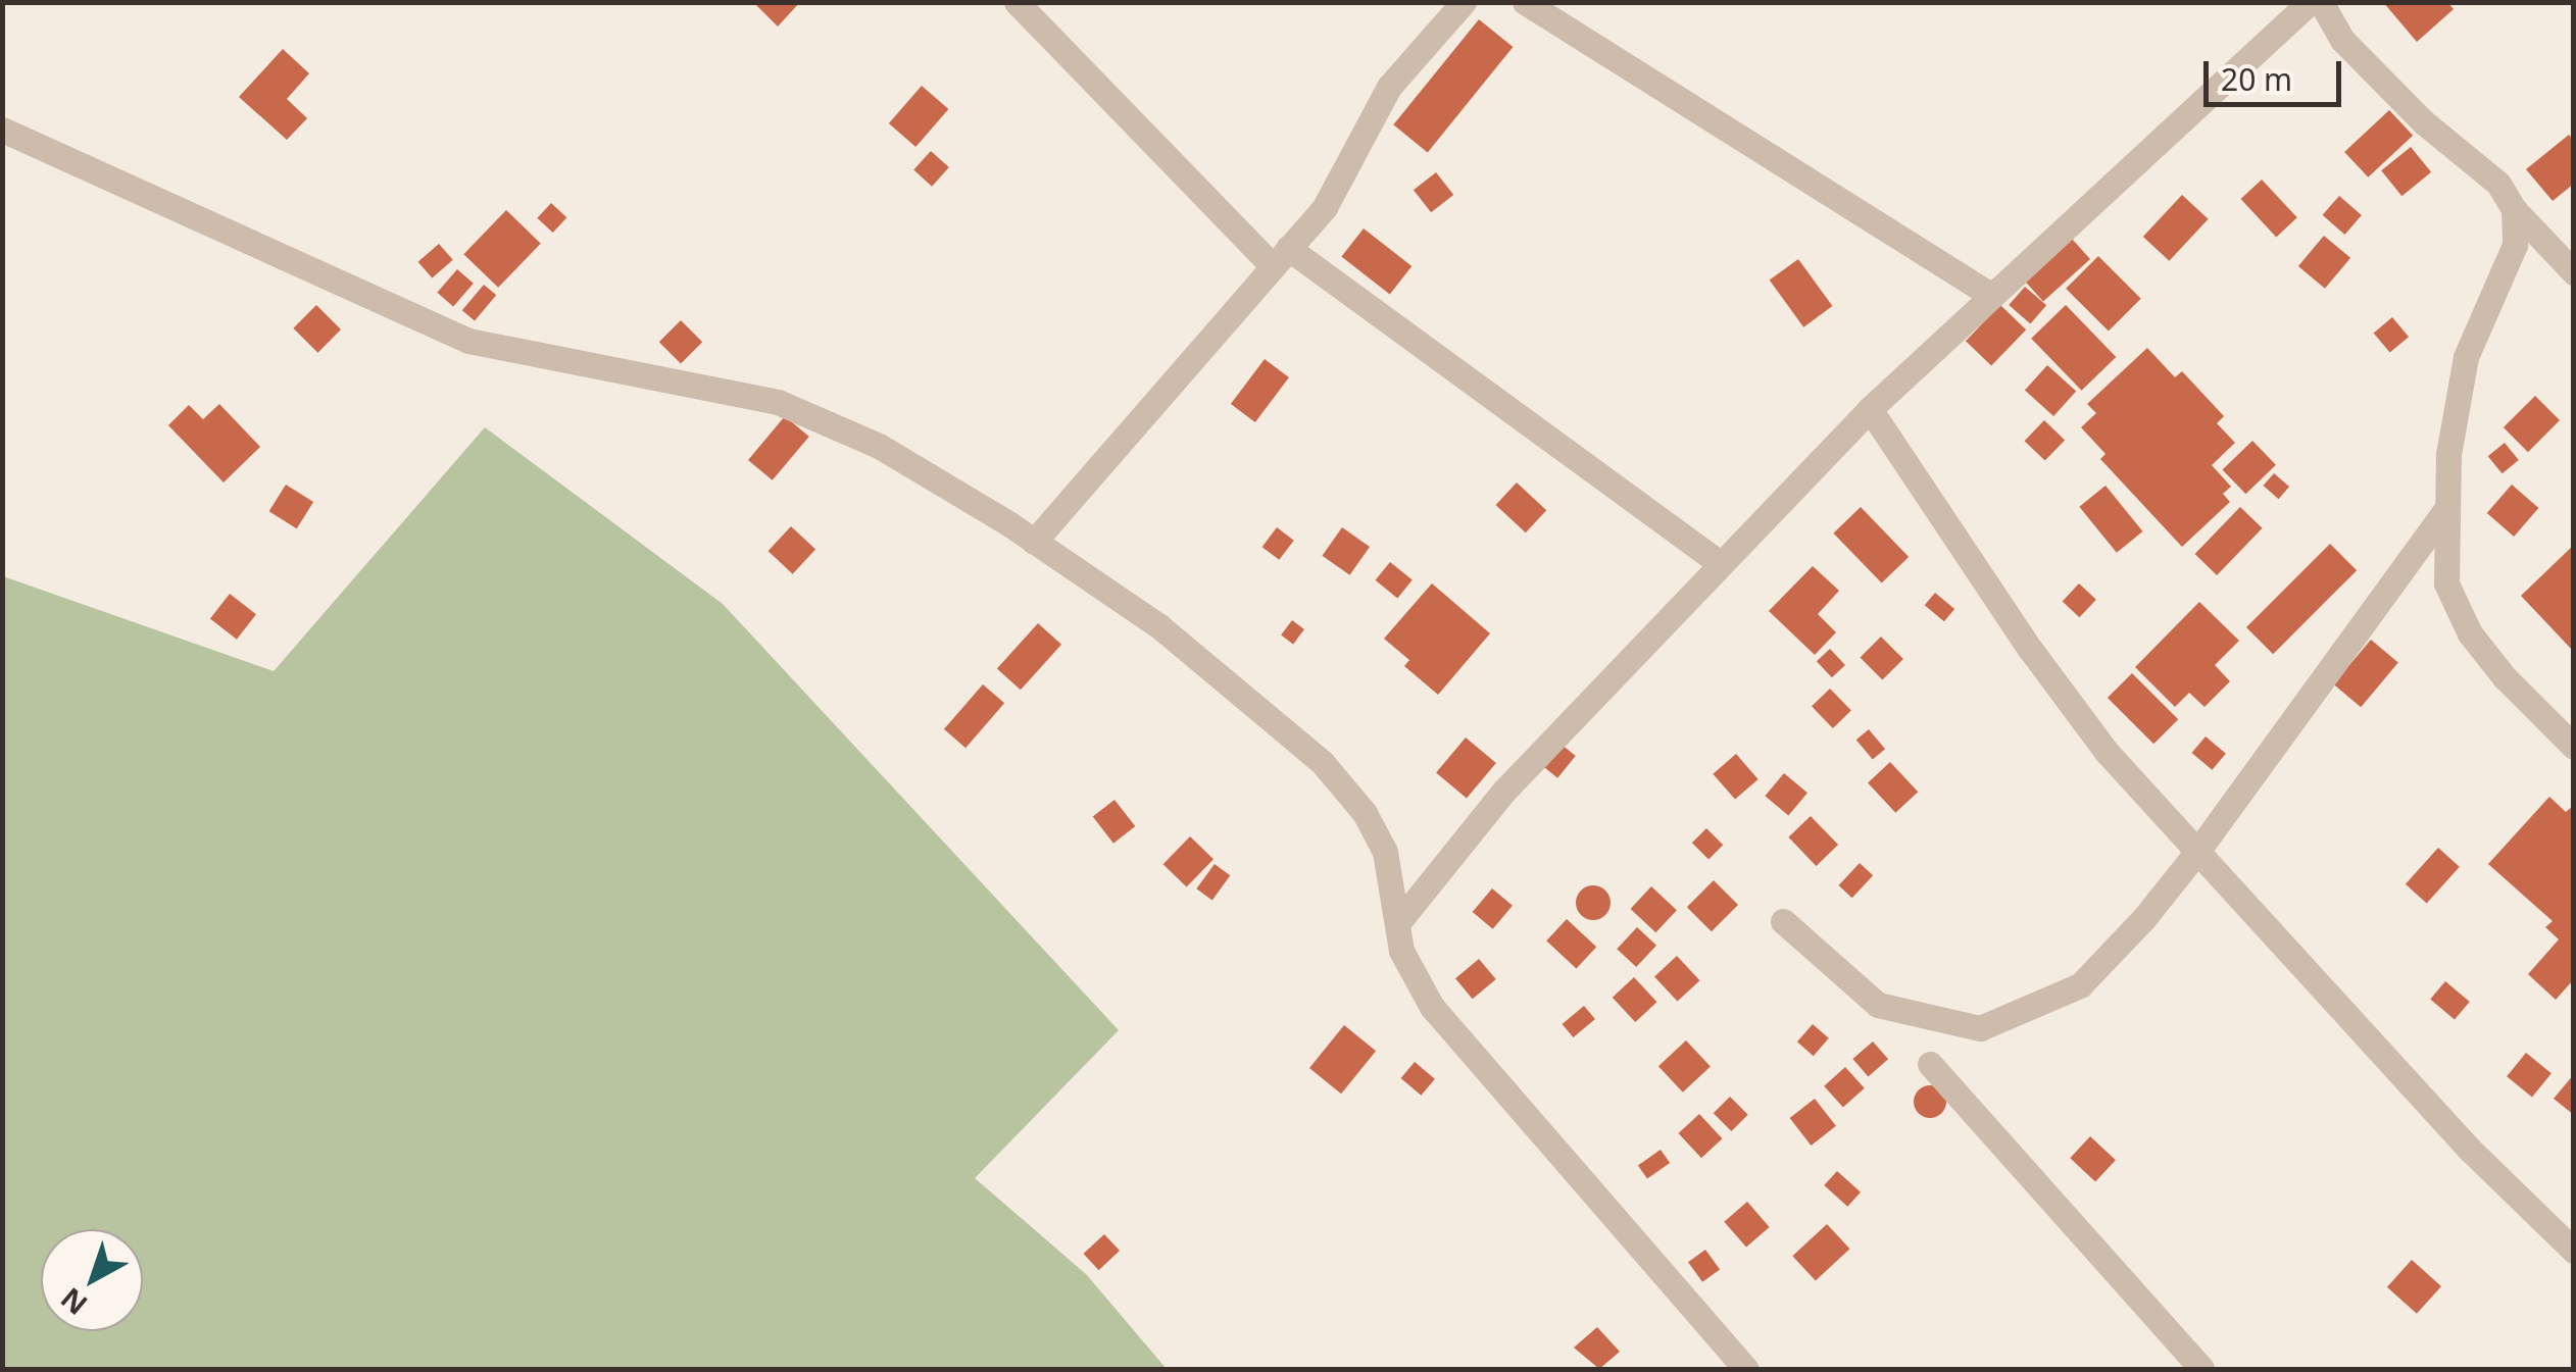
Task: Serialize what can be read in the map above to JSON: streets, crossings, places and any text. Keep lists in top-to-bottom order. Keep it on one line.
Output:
{"scale_bar":"20 m","north":"bottom left"}
